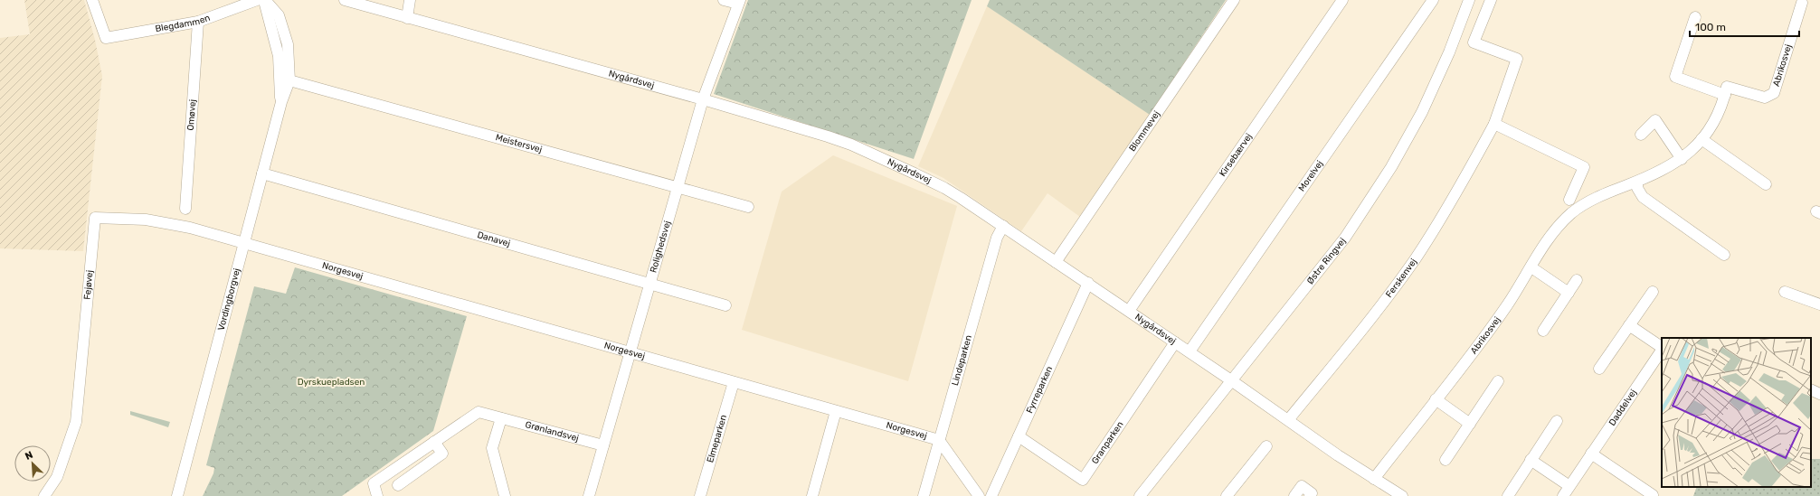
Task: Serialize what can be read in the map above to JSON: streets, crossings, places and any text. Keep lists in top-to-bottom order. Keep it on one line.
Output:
{"streets":{"street":["Blegdammen","Abrikosvej","Nygårdsvej","Omøvej","Blommevej","Meistersvej","Kirsebærvej","Morelvej","Danavej","Rolighedsvej","Østre Ringvej","Norgesvej","Ferskenvej","Fejøvej","Vordingborgvej","Lindeparken","Fyrreparken","Daddelvej","Grønlandsvej","Elmeparken","Granparken"]},"crossings":[["Blegdammen","Omøvej"],["Abrikosvej","Nygårdsvej"],["Nygårdsvej","Blommevej"],["Nygårdsvej","Kirsebærvej"],["Nygårdsvej","Morelvej"],["Nygårdsvej","Rolighedsvej"],["Nygårdsvej","Østre Ringvej"],["Nygårdsvej","Ferskenvej"],["Nygårdsvej","Lindeparken"],["Nygårdsvej","Fyrreparken"],["Nygårdsvej","Granparken"],["Meistersvej","Rolighedsvej"],["Meistersvej","Vordingborgvej"],["Danavej","Rolighedsvej"],["Danavej","Vordingborgvej"],["Rolighedsvej","Norgesvej"],["Rolighedsvej","Grønlandsvej"],["Norgesvej","Fejøvej"],["Norgesvej","Vordingborgvej"],["Norgesvej","Lindeparken"],["Norgesvej","Elmeparken"],["Fejøvej","Vordingborgvej"],["Fyrreparken","Granparken"]],"parks":["Dyrskuepladsen"],"scale_bar":"100 m","north":"top left"}
